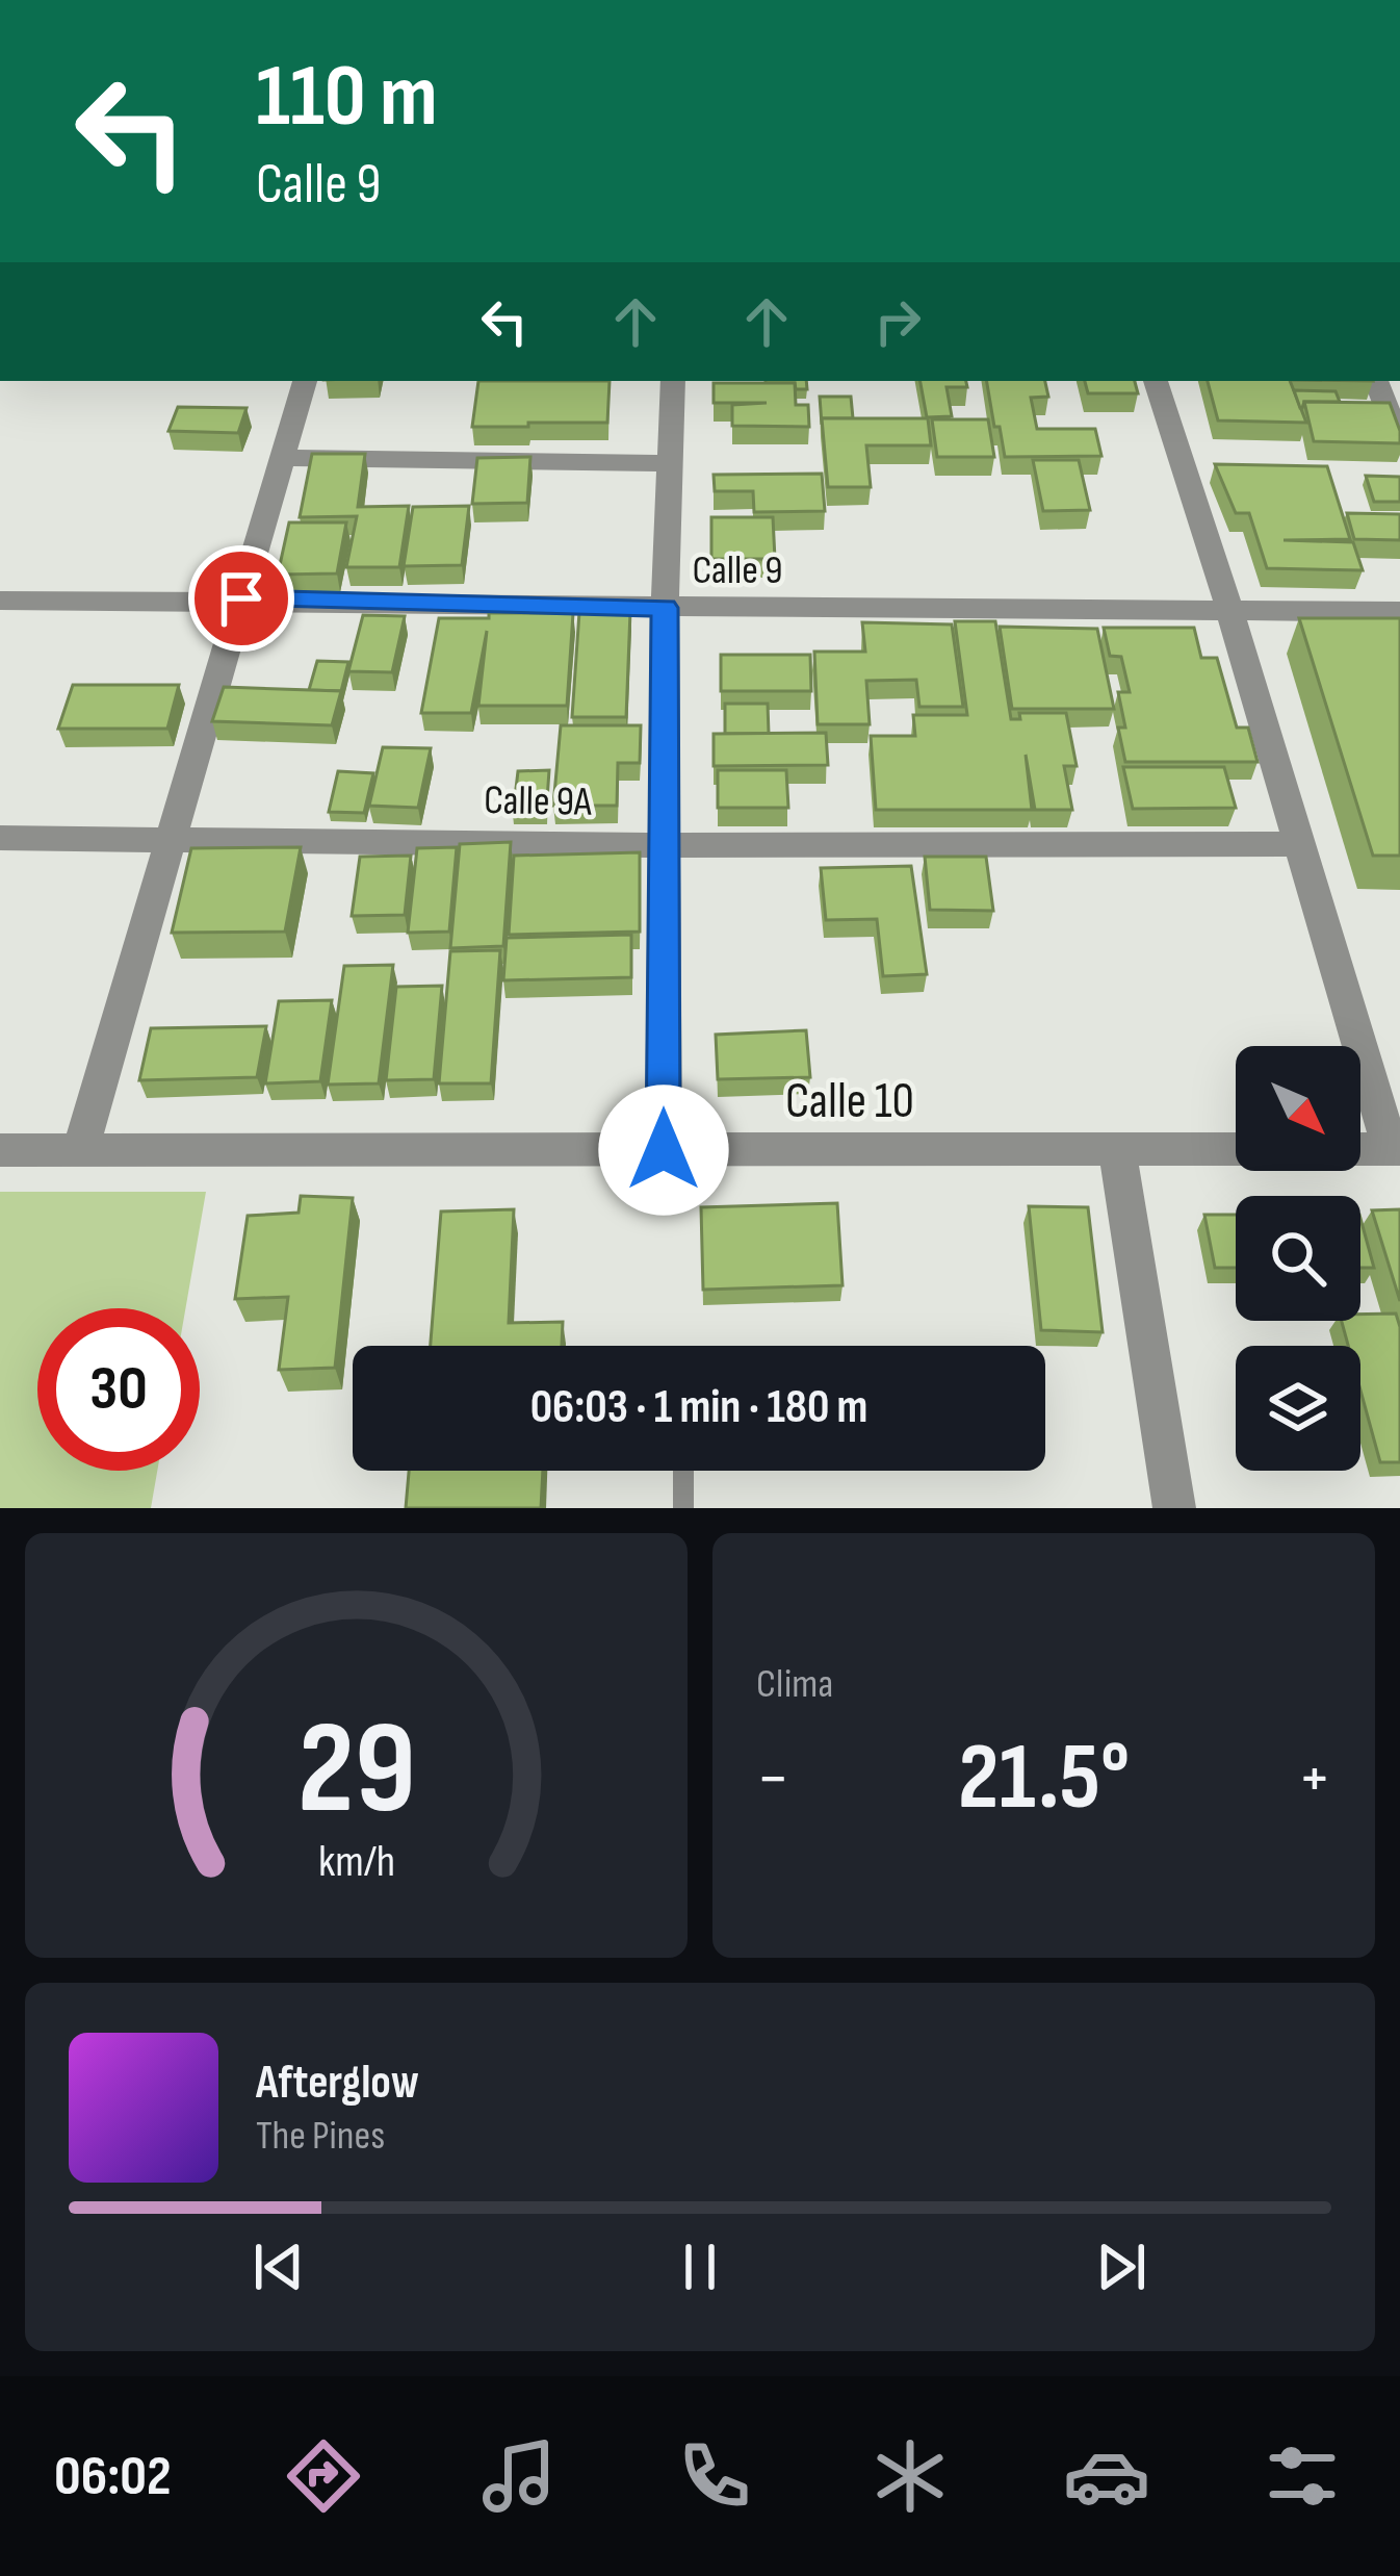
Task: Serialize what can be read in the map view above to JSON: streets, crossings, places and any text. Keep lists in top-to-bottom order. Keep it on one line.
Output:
{"streets":{"street":["Calle 9","Calle 9A","Calle 10"]},"north":"bottom right","page":{"turn":["110 m","Calle 9"],"limit":"30","trip":"06:03 · 1 min · 180 m","tile":"Clima","heat":["−","21.5°","+"],"song":["Afterglow","The Pines"],"tabs":"06:02","gauge":["29","km/h"]}}
